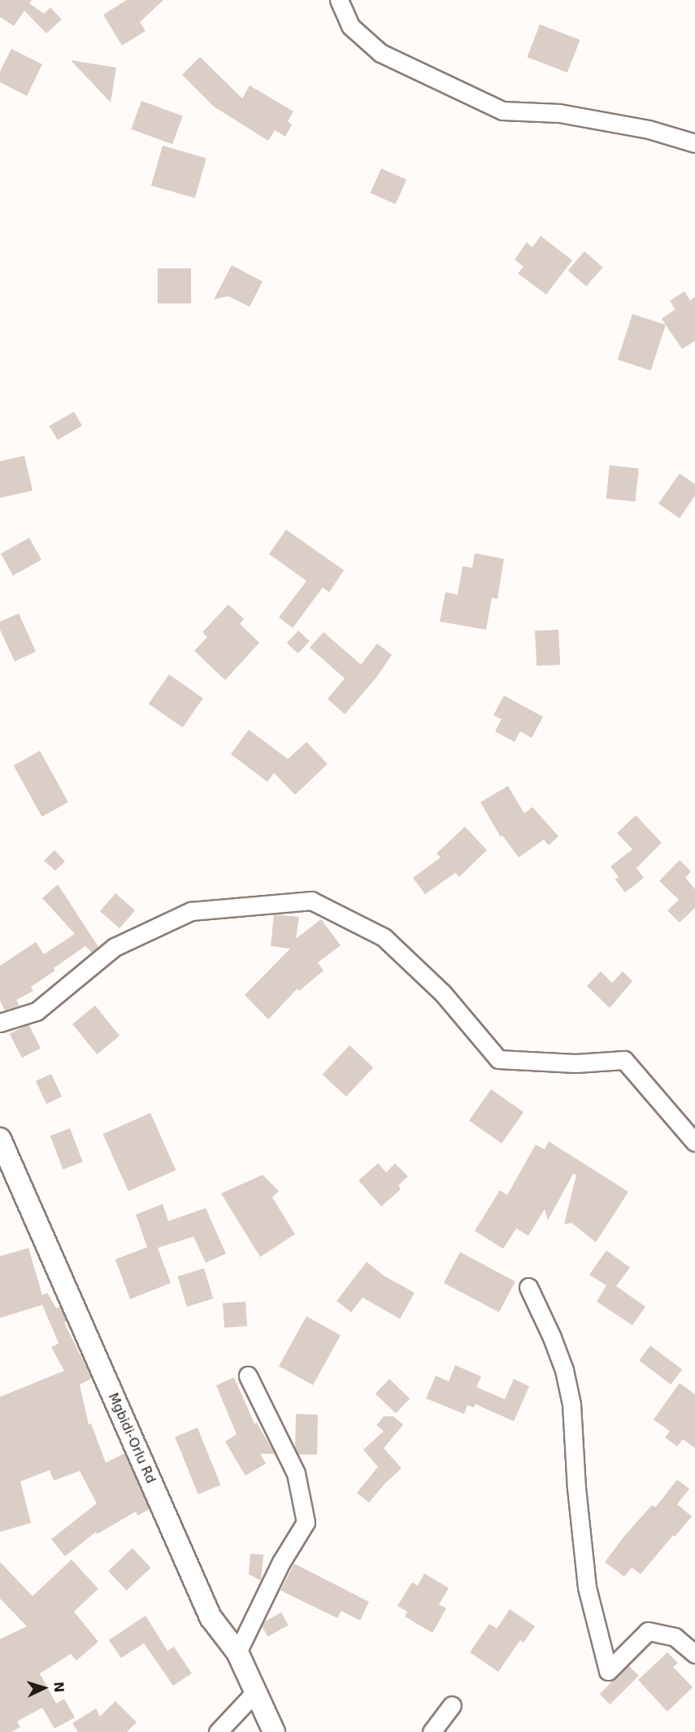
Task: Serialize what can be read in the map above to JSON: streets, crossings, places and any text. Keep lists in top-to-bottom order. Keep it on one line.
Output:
{"streets":{"main road":["Mgbidi-Orlu Rd"]},"north":"right"}
